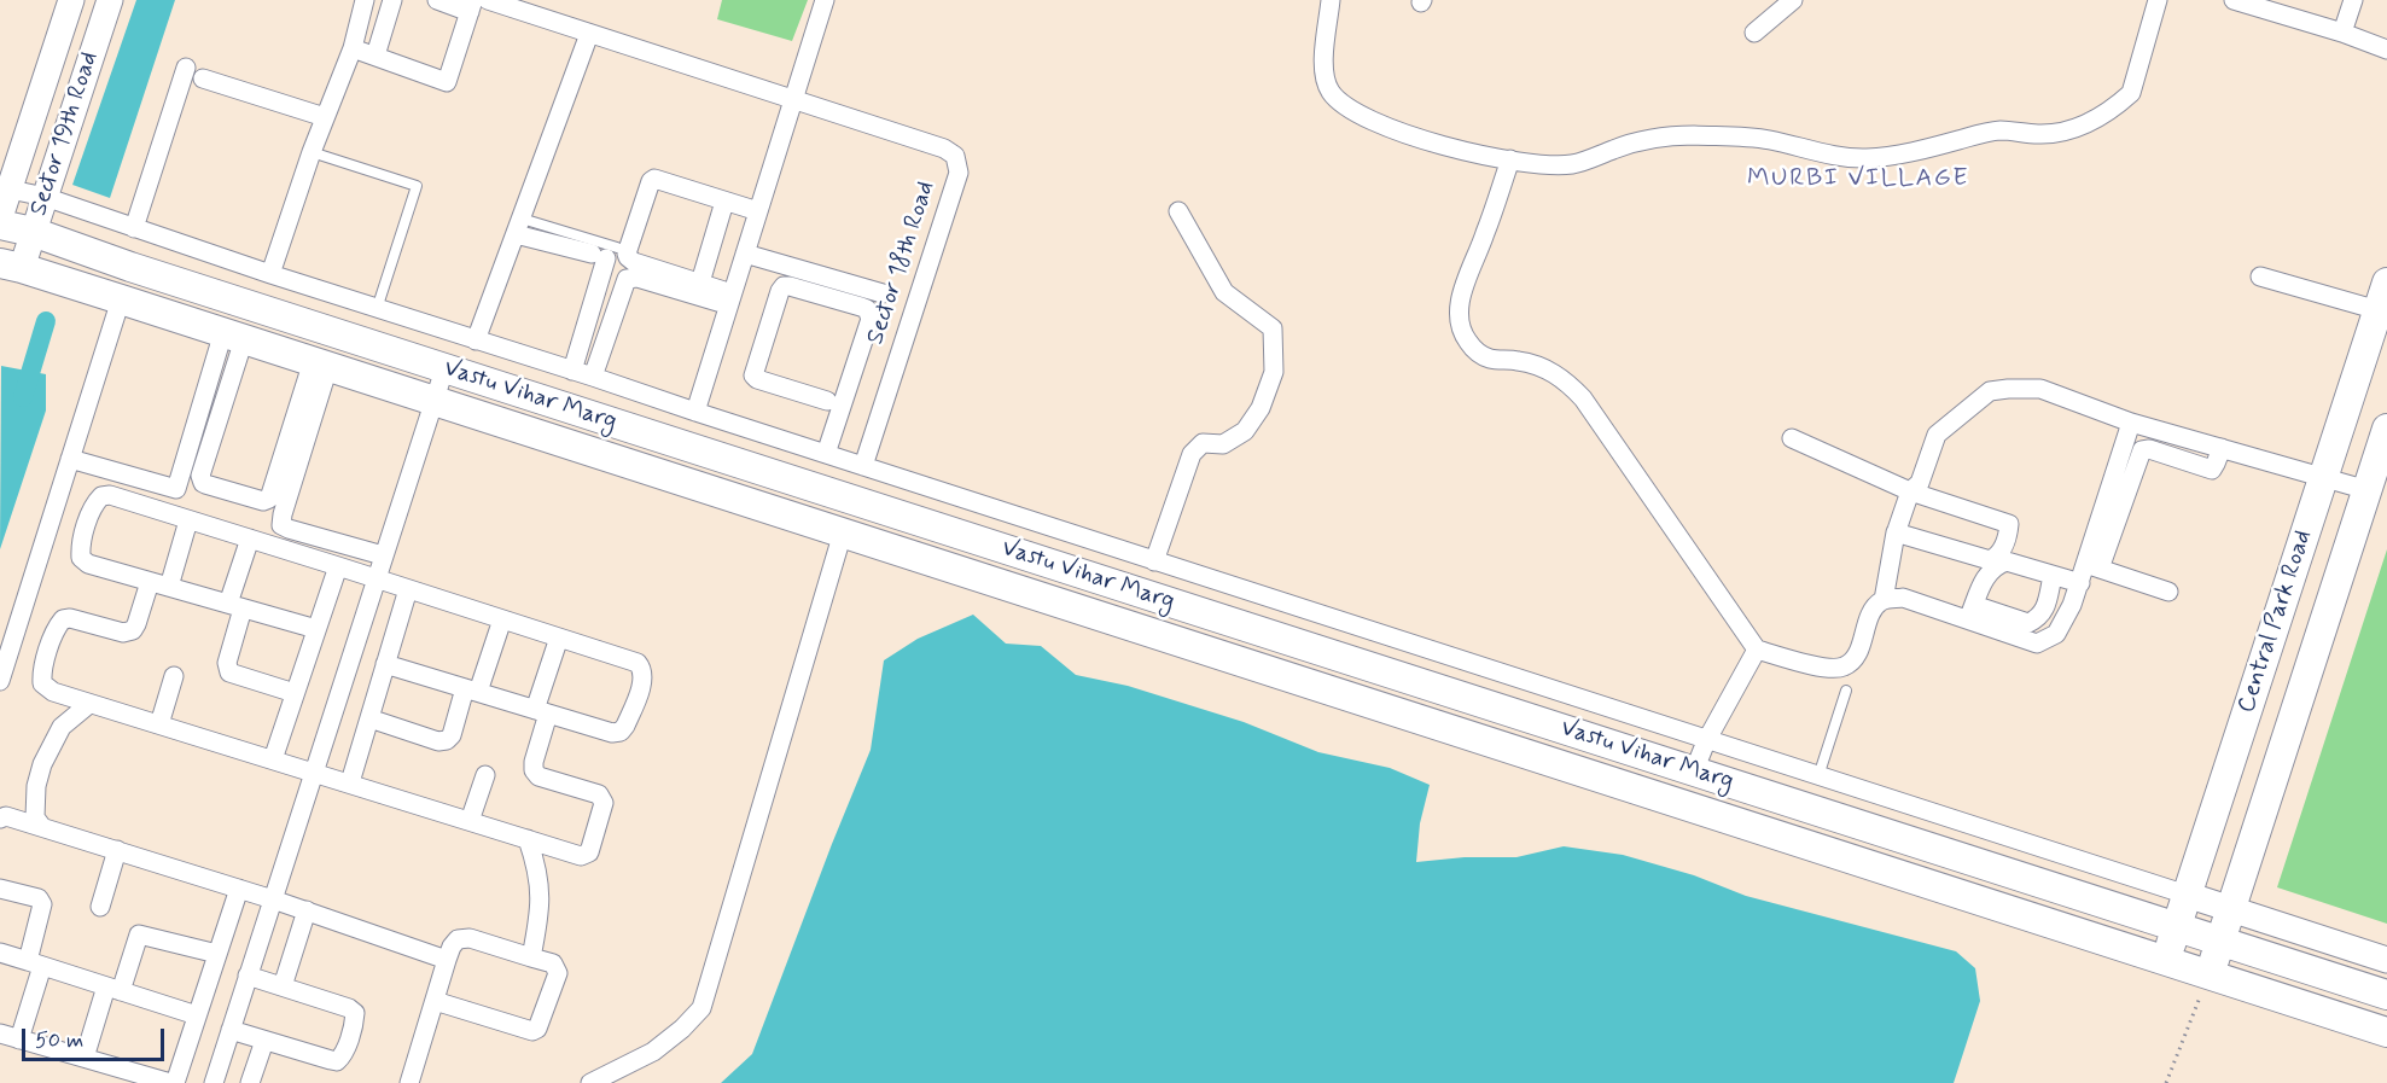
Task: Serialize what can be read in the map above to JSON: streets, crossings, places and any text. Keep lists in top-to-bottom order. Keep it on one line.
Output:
{"streets":{"main road":["Sector 19th Road","Vastu Vihar Marg","Central Park Road"],"street":["Sector 18th Road"]},"crossings":[["Sector 19th Road","Vastu Vihar Marg"],["Vastu Vihar Marg","Central Park Road"]],"districts":["MURBI VILLAGE"],"scale_bar":"50 m"}
